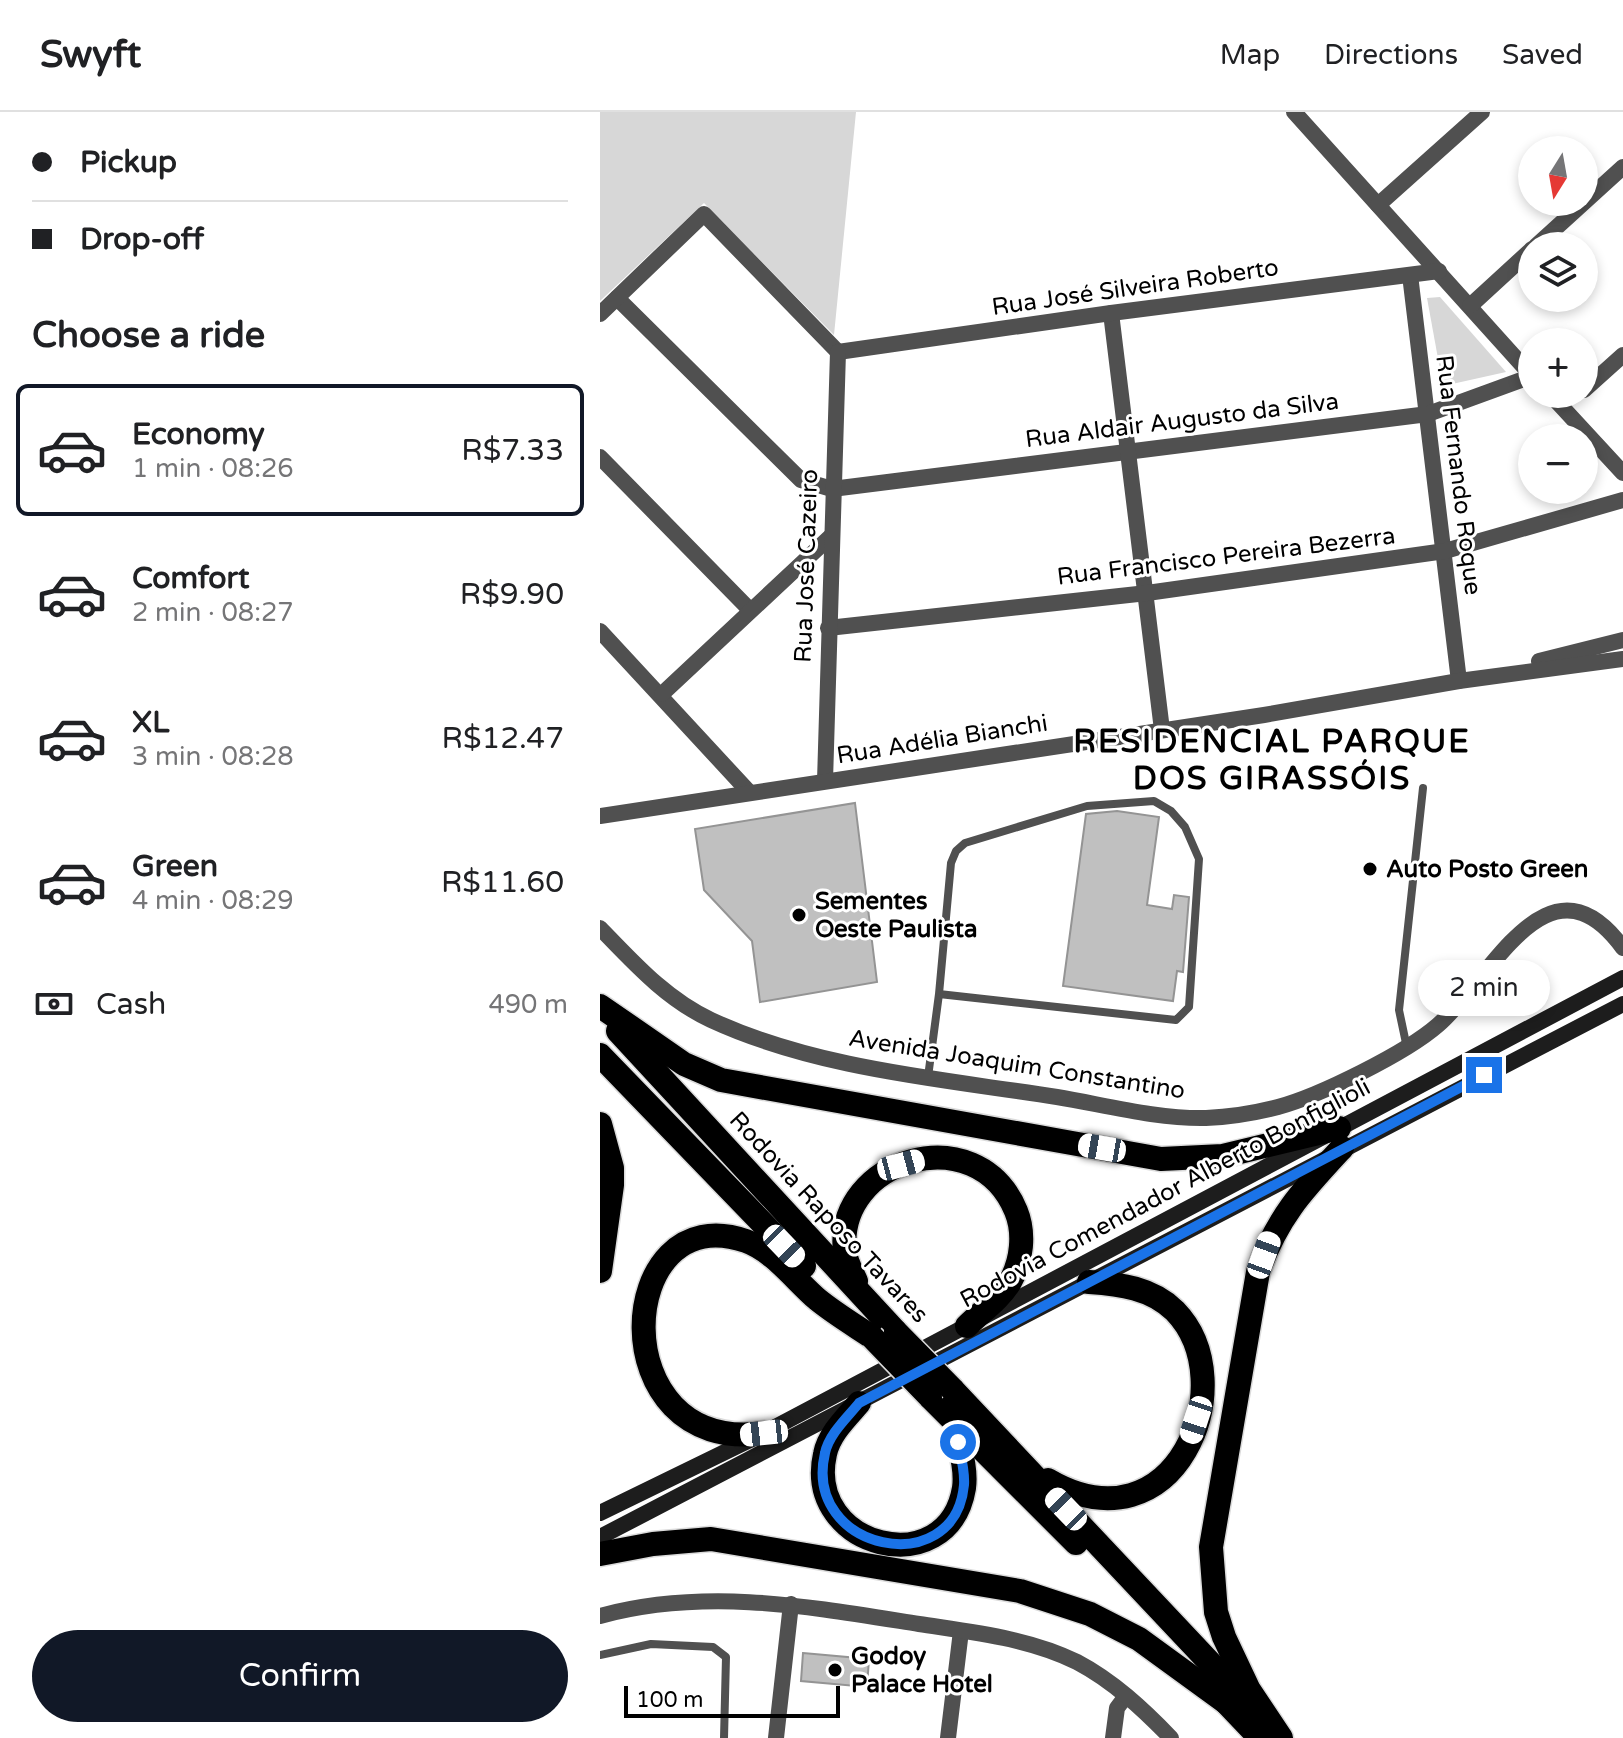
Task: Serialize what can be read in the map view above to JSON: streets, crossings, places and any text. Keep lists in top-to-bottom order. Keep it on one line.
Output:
{"streets":{"highway":["Rodovia Raposo Tavares"],"main road":["Rodovia Comendador Alberto Bonfiglioli"],"street":["Rua José Silveira Roberto","Rua Aldair Augusto da Silva","Rua Fernando Roque","Rua Francisco Pereira Bezerra","Rua José Cazeiro","Rua Adélia Bianchi","Avenida Joaquim Constantino"]},"crossings":[["Rua José Silveira Roberto","Rua Fernando Roque"],["Rua José Silveira Roberto","Rua José Cazeiro"],["Rua Aldair Augusto da Silva","Rua Fernando Roque"],["Rua Aldair Augusto da Silva","Rua José Cazeiro"],["Rua Fernando Roque","Rua Francisco Pereira Bezerra"],["Rua Fernando Roque","Rua Adélia Bianchi"],["Rua Francisco Pereira Bezerra","Rua José Cazeiro"],["Rua José Cazeiro","Rua Adélia Bianchi"]],"districts":["RESIDENCIAL PARQUE DOS GIRASSÓIS"],"places":["Auto Posto Green","Sementes Oeste Paulista","Godoy Palace Hotel"],"scale_bar":"100 m","north":"bottom","page":{"header":"Swyft","nav":["Map","Directions","Saved"],"banner":["Pickup","Drop-off"],"map_buttons":["+","−"],"heading":"Choose a ride","list":[{"name":"Economy","note":"1 min · 08:26","value":"R$7.33"},{"name":"Comfort","note":"2 min · 08:27","value":"R$9.90"},{"name":"XL","note":"3 min · 08:28","value":"R$12.47"},{"name":"Green","note":"4 min · 08:29","value":"R$11.60"}],"pay":["Cash","490 m"],"bubble":"2 min","buttons":"Confirm","scale":"100 m"}}
